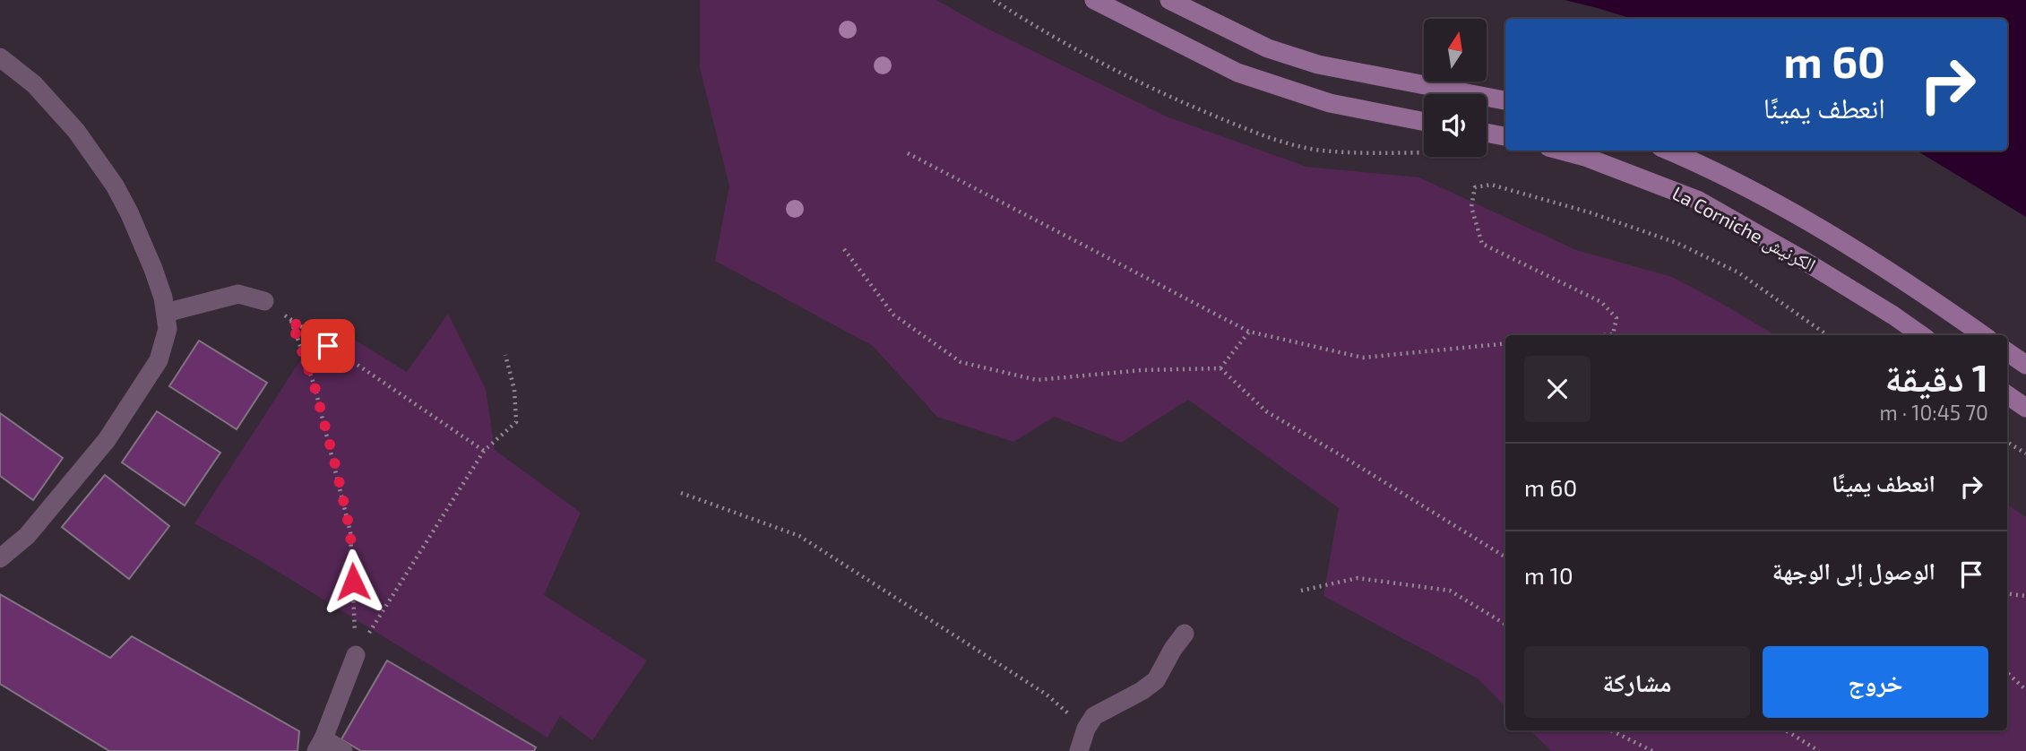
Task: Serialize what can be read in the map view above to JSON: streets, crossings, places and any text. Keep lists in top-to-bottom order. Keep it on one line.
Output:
{"streets":{"main road":["La Corniche الكرنيش"]},"north":"top","page":{"turn":["60 m","انعطف يمينًا"],"heading":["1 دقيقة","70 m · 10:45"],"list":[{"name":"انعطف يمينًا","value":"60 m"},{"name":"الوصول إلى الوجهة","value":"10 m"}],"buttons":["خروج","مشاركة"]}}
